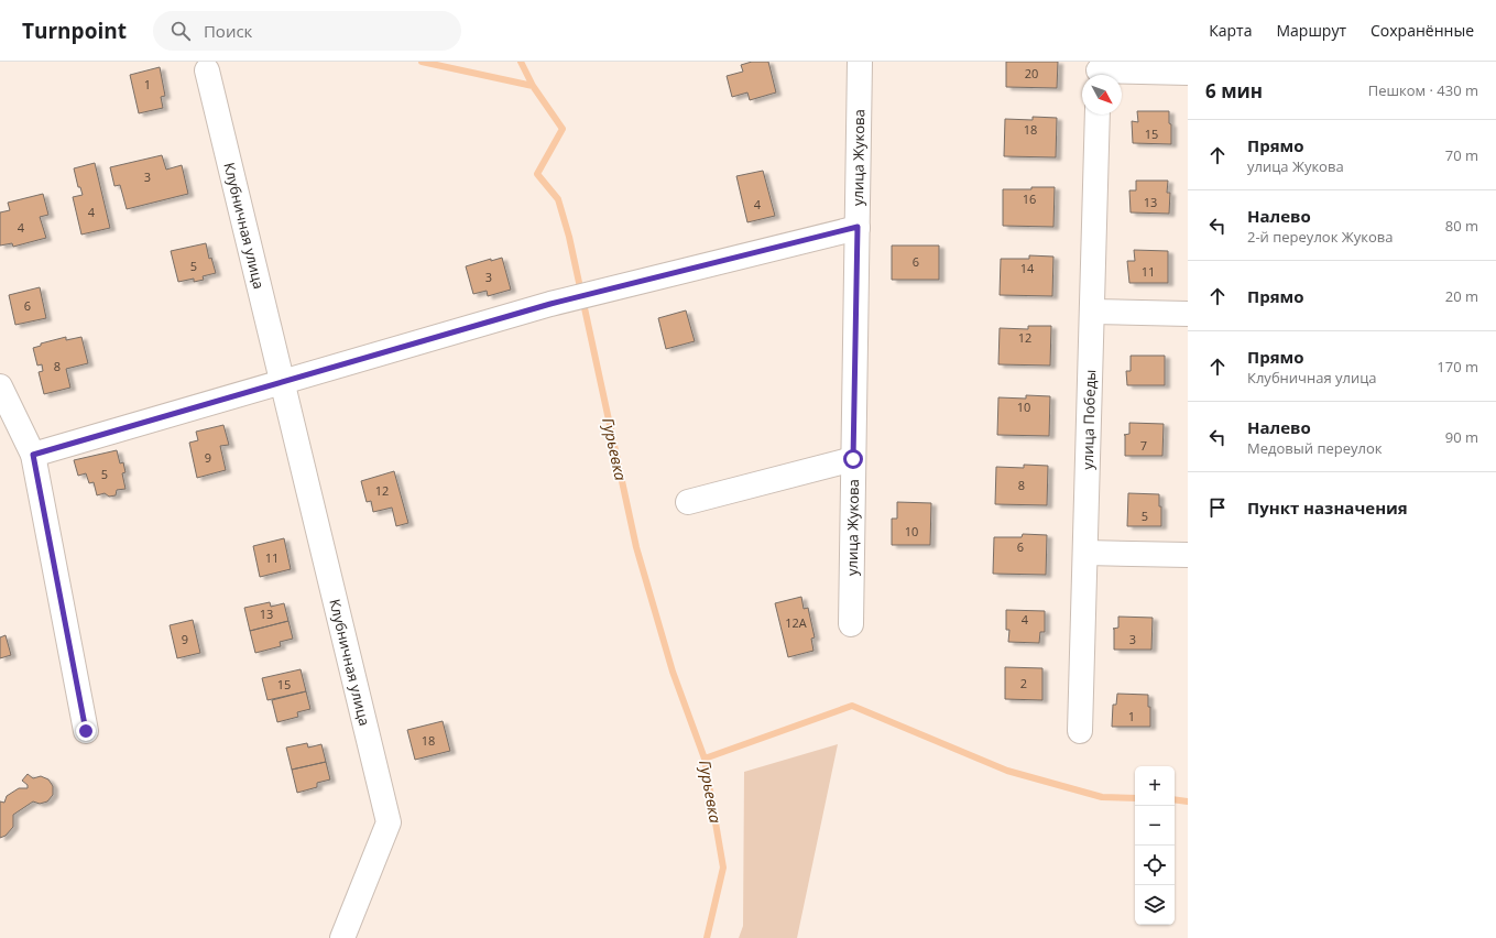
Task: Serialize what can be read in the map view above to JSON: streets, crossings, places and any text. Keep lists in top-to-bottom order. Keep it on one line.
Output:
{"streets":{"street":["улица Жукова","Клубничная улица","улица Победы"]},"water":["Гурьевка"],"house_numbers":["20","1","18","15","3","16","13","4","4","4","6","5","14","11","3","6","12","8","10","7","9","5","8","12","5","10","6","11","13","4","12А","9","3","2","15","1","18"],"north":"bottom right","page":{"header":"Turnpoint","search":"Поиск","nav":["Карта","Маршрут","Сохранённые"],"heading":["6 мин","Пешком · 430 m"],"list":[["Прямо","улица Жукова","70 m"],["Налево","2-й переулок Жукова","80 m"],["Прямо","20 m"],["Прямо","Клубничная улица","170 m"],["Налево","Медовый переулок","90 m"],"Пункт назначения"],"map_buttons":["+","−"]}}
